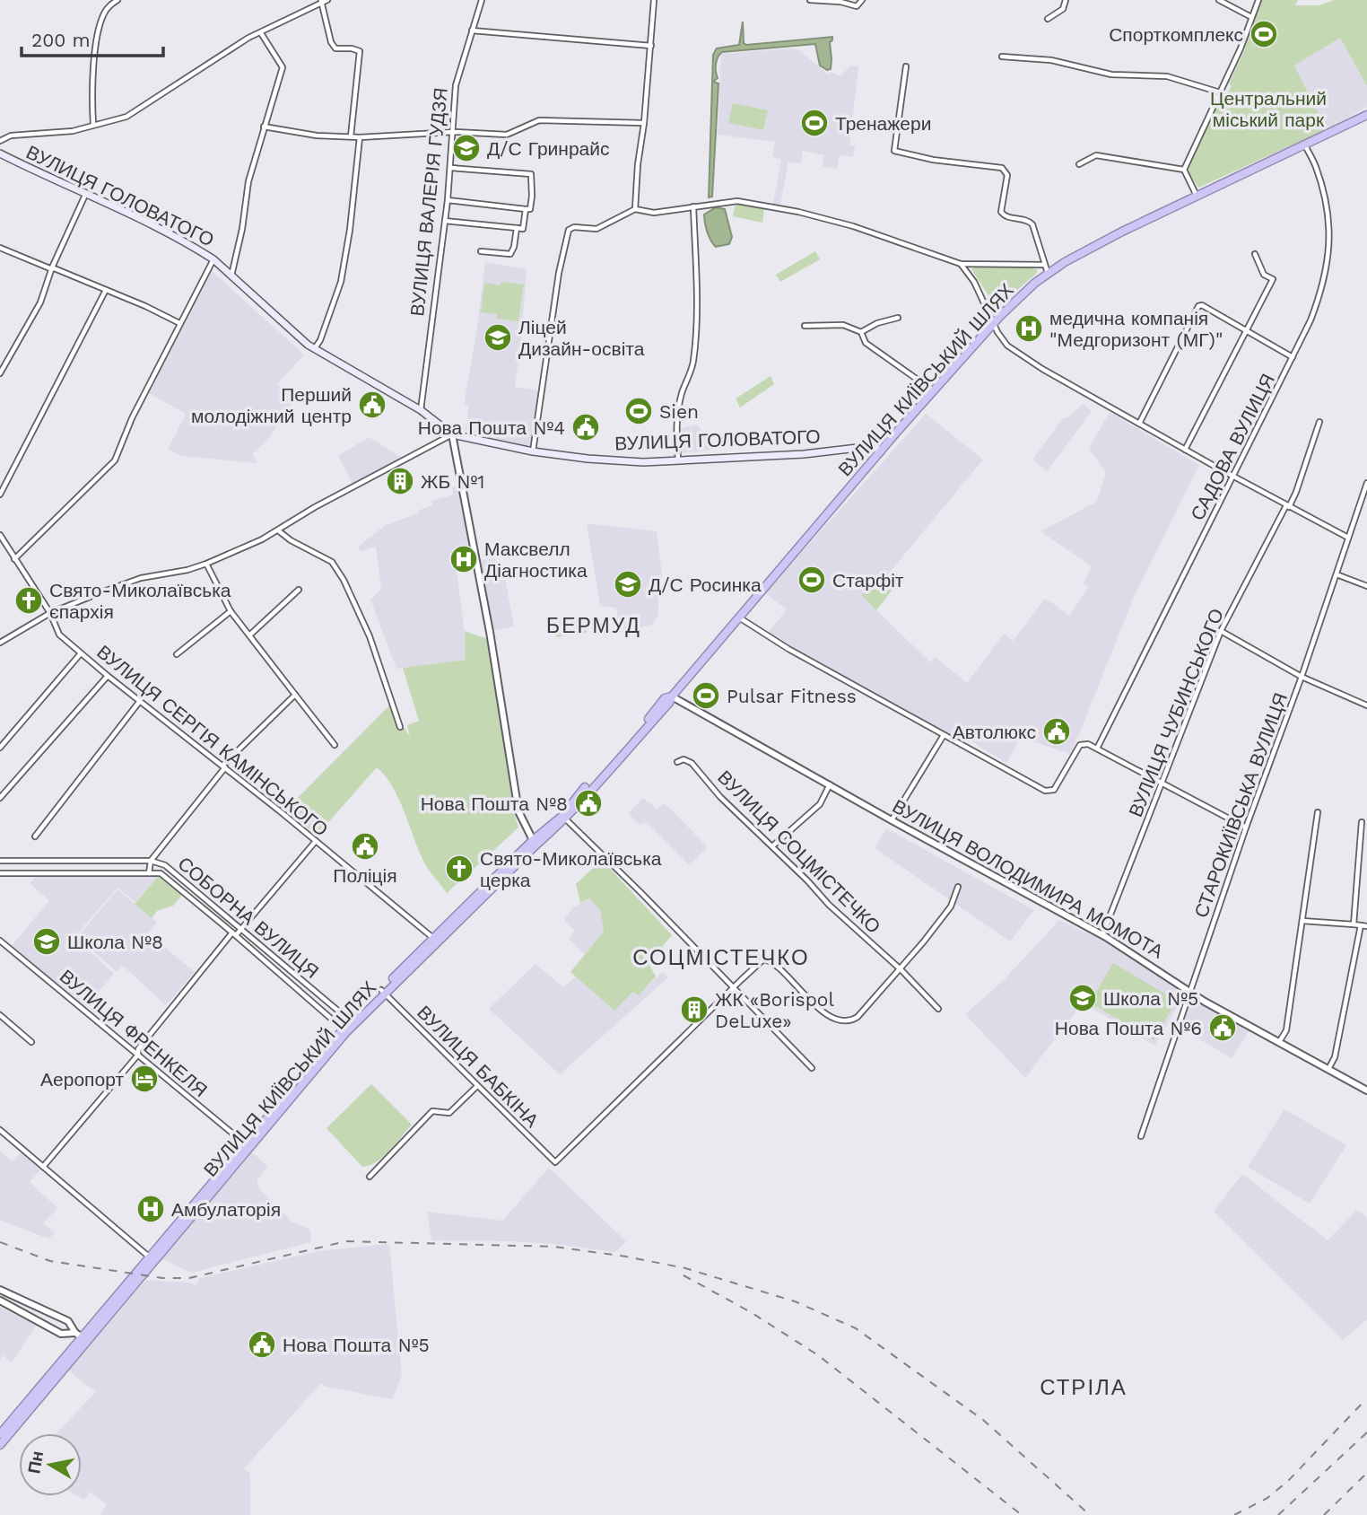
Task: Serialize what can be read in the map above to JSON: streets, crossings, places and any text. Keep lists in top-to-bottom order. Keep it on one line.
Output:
{"streets":{"highway":["ВУЛИЦЯ КИЇВСЬКИЙ ШЛЯХ"],"main road":["ВУЛИЦЯ ГОЛОВАТОГО"],"street":["ВУЛИЦЯ ВАЛЕРІЯ ГУДЗЯ","САДОВА ВУЛИЦЯ","ВУЛИЦЯ ЧУБИНСЬКОГО","ВУЛИЦЯ СЕРГІЯ КАМІНСЬКОГО","СТАРОКИЇВСЬКА ВУЛИЦЯ","ВУЛИЦЯ СОЦМІСТЕЧКО","ВУЛИЦЯ ВОЛОДИМИРА МОМОТА","СОБОРНА ВУЛИЦЯ","ВУЛИЦЯ ФРЕНКЕЛЯ","ВУЛИЦЯ БАБКІНА"]},"crossings":[["ВУЛИЦЯ ГОЛОВАТОГО","ВУЛИЦЯ ВАЛЕРІЯ ГУДЗЯ"],["ВУЛИЦЯ ГОЛОВАТОГО","ВУЛИЦЯ КИЇВСЬКИЙ ШЛЯХ"],["ВУЛИЦЯ КИЇВСЬКИЙ ШЛЯХ","САДОВА ВУЛИЦЯ"],["ВУЛИЦЯ КИЇВСЬКИЙ ШЛЯХ","ВУЛИЦЯ СЕРГІЯ КАМІНСЬКОГО"],["ВУЛИЦЯ КИЇВСЬКИЙ ШЛЯХ","ВУЛИЦЯ ВОЛОДИМИРА МОМОТА"],["ВУЛИЦЯ КИЇВСЬКИЙ ШЛЯХ","СОБОРНА ВУЛИЦЯ"],["ВУЛИЦЯ КИЇВСЬКИЙ ШЛЯХ","ВУЛИЦЯ ФРЕНКЕЛЯ"],["ВУЛИЦЯ КИЇВСЬКИЙ ШЛЯХ","ВУЛИЦЯ БАБКІНА"],["ВУЛИЦЯ ЧУБИНСЬКОГО","ВУЛИЦЯ ВОЛОДИМИРА МОМОТА"],["СТАРОКИЇВСЬКА ВУЛИЦЯ","ВУЛИЦЯ ВОЛОДИМИРА МОМОТА"]],"districts":["БЕРМУД","СОЦМІСТЕЧКО","СТРІЛА"],"parks":["Центральний міський парк"],"places":{"sports":["Спорткомплекс","Тренажери","Sien","Старфіт","Pulsar Fitness"],"school or university":["Д/С Гринрайс","Ліцей Дизайн-освіта","Д/С Росинка","Школа №8","Школа №5"],"hospital":["медична компанія \"Медгоризонт (МГ)\"","Максвелл Діагностика","Амбулаторія"],"public building":["Перший молодіжний центр","Нова Пошта №4","Автолюкс","Нова Пошта №8","Поліція","Нова Пошта №6","Нова Пошта №5"],"building":["ЖБ №1","ЖК «Borispol DeLuxe»"],"church":["Свято-Миколаївська єпархія","Свято-Миколаївська церка"],"hotel":["Аеропорт"]},"scale_bar":"200 m","north":"left"}
